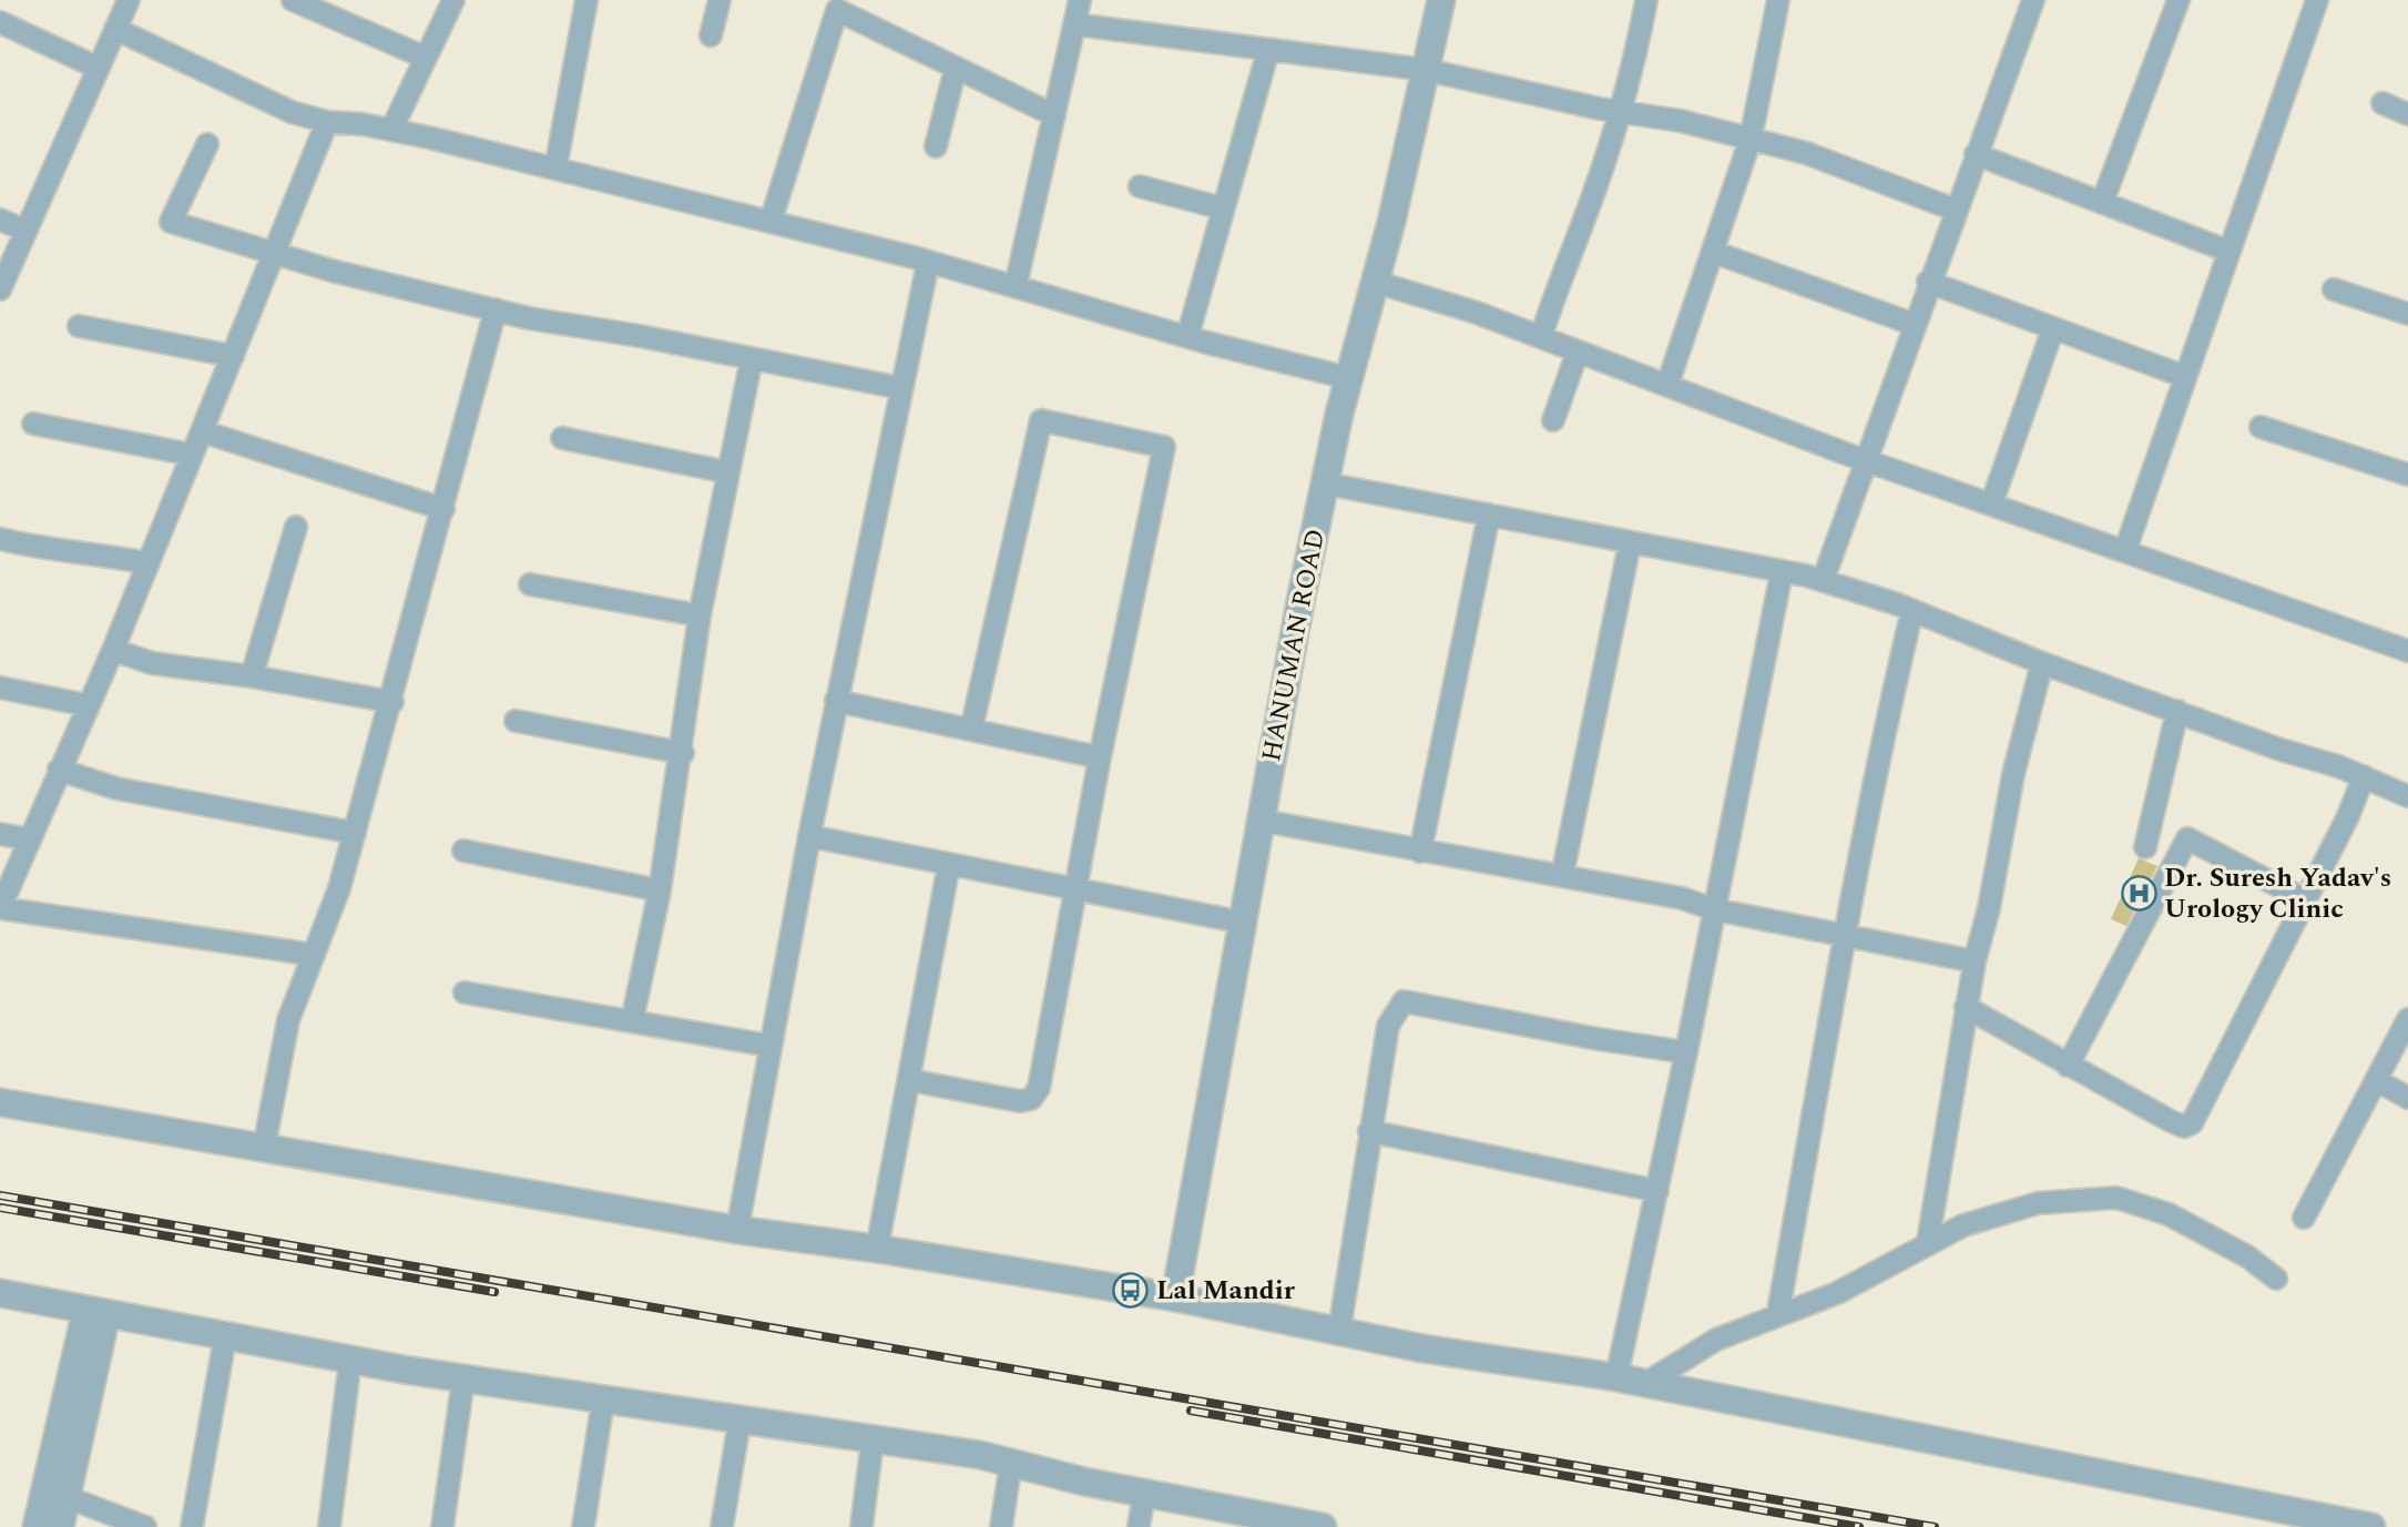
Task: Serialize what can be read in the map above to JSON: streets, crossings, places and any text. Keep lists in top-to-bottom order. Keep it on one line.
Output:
{"streets":{"street":["HANUMAN ROAD"]},"places":{"hospital":["Dr. Suresh Yadav's Urology Clinic"],"bus stop":["Lal Mandir"]}}
